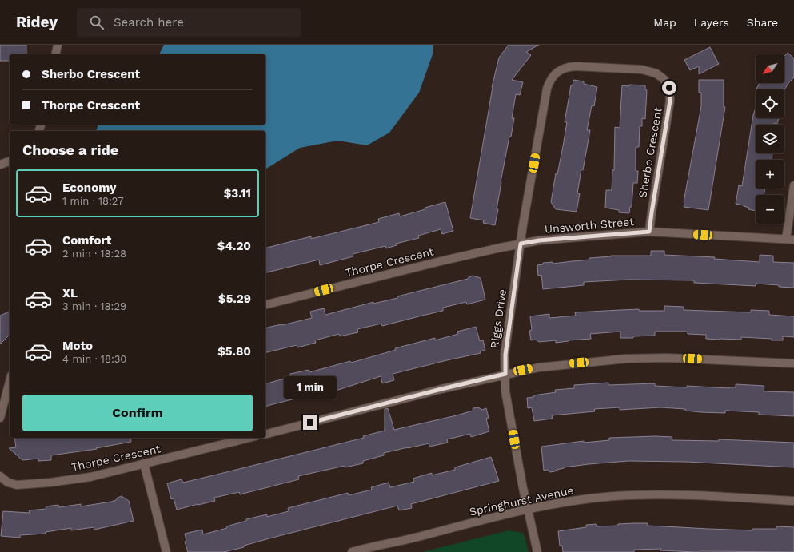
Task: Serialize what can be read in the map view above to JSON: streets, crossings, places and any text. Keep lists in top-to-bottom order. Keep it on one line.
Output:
{"streets":{"street":["Sherbo Crescent","Unsworth Street","Thorpe Crescent","Riggs Drive","Springhurst Avenue"]},"crossings":[["Sherbo Crescent","Unsworth Street"],["Sherbo Crescent","Thorpe Crescent"],["Sherbo Crescent","Riggs Drive"],["Unsworth Street","Thorpe Crescent"],["Unsworth Street","Riggs Drive"],["Thorpe Crescent","Riggs Drive"],["Riggs Drive","Springhurst Avenue"]],"north":"bottom left","page":{"header":"Ridey","search":"Search here","nav":["Map","Layers","Share"],"map_buttons":["+","−"],"banner":["Sherbo Crescent","Thorpe Crescent"],"heading":"Choose a ride","list":[{"name":"Economy","note":"1 min · 18:27","value":"$3.11"},{"name":"Comfort","note":"2 min · 18:28","value":"$4.20"},{"name":"XL","note":"3 min · 18:29","value":"$5.29"},{"name":"Moto","note":"4 min · 18:30","value":"$5.80"}],"bubble":"1 min","buttons":"Confirm"}}
